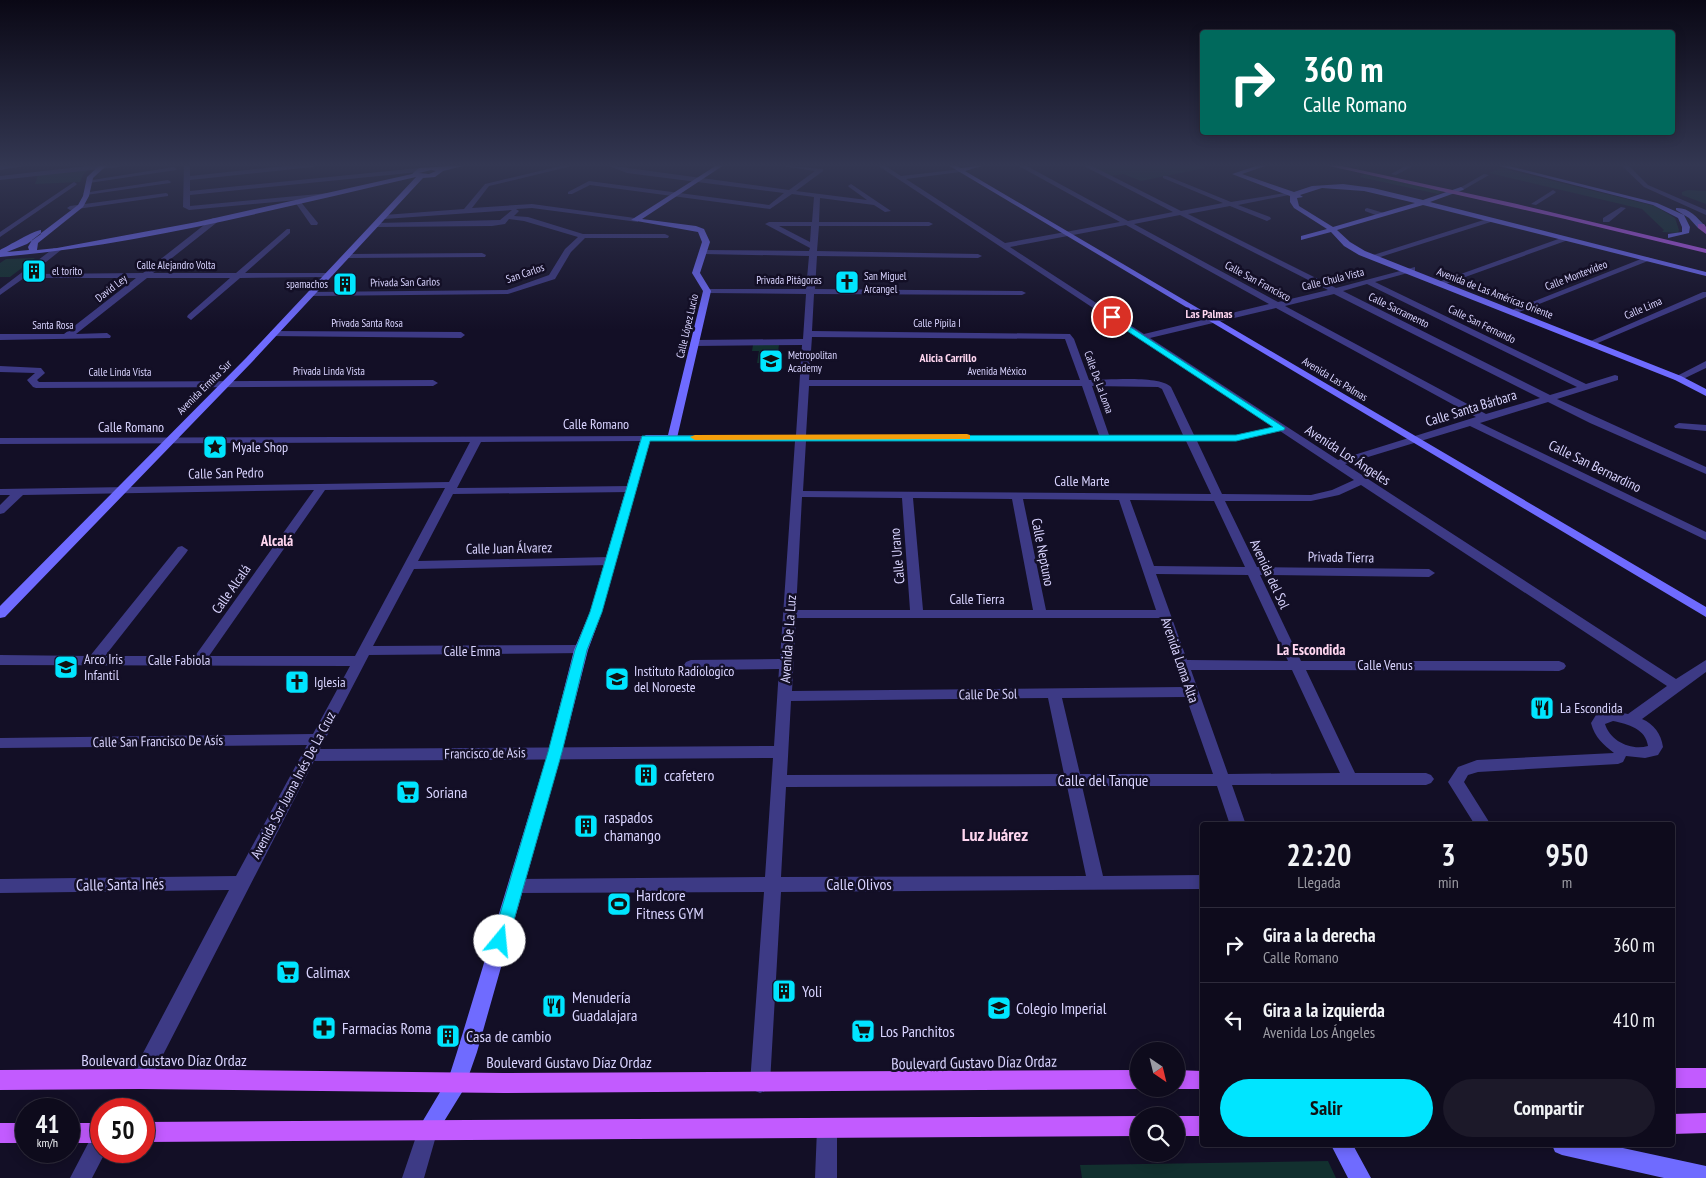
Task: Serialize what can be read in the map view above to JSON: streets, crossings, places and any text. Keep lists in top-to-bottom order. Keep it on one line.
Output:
{"streets":{"main road":["Boulevard Gustavo Díaz Ordaz"],"street":["Calle Alejandro Volta","San Carlos","Calle Montevideo","Calle Chula Vista","Privada Pitágoras","Calle San Francisco","Privada San Carlos","David Ley","Avenida de Las Américas Oriente","Calle Lima","Calle Sacramento","Privada Santa Rosa","Calle Pípila I","Calle San Fernando","Santa Rosa","Calle López Lucio","Privada Linda Vista","Avenida México","Calle Linda Vista","Avenida Las Palmas","Calle De La Loma","Avenida Ermita Sur","Calle Santa Bárbara","Calle Romano","Avenida Los Ángeles","Calle San Bernardino","Calle San Pedro","Calle Marte","Calle Juan Álvarez","Calle Neptuno","Calle Urano","Privada Tierra","Avenida del Sol","Calle Alcalá","Calle Tierra","Avenida De La Luz","Calle Emma","Calle Fabiola","Avenida Loma Alta","Calle Venus","Calle De Sol","Calle San Francisco De Asís","Francisco de Asis","Calle del Tanque","Avenida Sor Juana Inés De La Cruz","Calle Santa Inés","Calle Olivos"]},"crossings":[["Calle Alejandro Volta","David Ley"],["Calle Alejandro Volta","Avenida Ermita Sur"],["San Carlos","Privada San Carlos"],["Calle Montevideo","Avenida de Las Américas Oriente"],["Calle Chula Vista","Calle San Francisco"],["Calle Chula Vista","Avenida de Las Américas Oriente"],["Calle Chula Vista","Calle Sacramento"],["Calle Chula Vista","Calle San Fernando"],["Calle Chula Vista","Avenida Las Palmas"],["Calle Chula Vista","Avenida Los Ángeles"],["Privada Pitágoras","Calle López Lucio"],["Privada Pitágoras","Avenida De La Luz"],["Calle San Francisco","Calle Santa Bárbara"],["Privada San Carlos","Avenida Ermita Sur"],["David Ley","Santa Rosa"],["Avenida de Las Américas Oriente","Calle Lima"],["Calle Sacramento","Calle Santa Bárbara"],["Privada Santa Rosa","Avenida Ermita Sur"],["Calle Pípila I","Calle López Lucio"],["Calle Pípila I","Calle De La Loma"],["Calle Pípila I","Avenida De La Luz"],["Calle San Fernando","Calle Santa Bárbara"],["Calle López Lucio","Calle Romano"],["Privada Linda Vista","Calle Linda Vista"],["Privada Linda Vista","Avenida Ermita Sur"],["Avenida México","Calle De La Loma"],["Avenida México","Avenida del Sol"],["Avenida México","Avenida De La Luz"],["Calle Linda Vista","Avenida Ermita Sur"],["Avenida Las Palmas","Calle Santa Bárbara"],["Calle De La Loma","Calle Romano"],["Avenida Ermita Sur","Calle Romano"],["Avenida Ermita Sur","Calle San Pedro"],["Calle Santa Bárbara","Avenida Los Ángeles"],["Calle Santa Bárbara","Calle San Bernardino"],["Calle Romano","Avenida Los Ángeles"],["Calle Romano","Avenida del Sol"],["Calle Romano","Avenida De La Luz"],["Calle Romano","Avenida Sor Juana Inés De La Cruz"],["Avenida Los Ángeles","Calle Marte"],["Calle San Pedro","Calle Alcalá"],["Calle San Pedro","Avenida Sor Juana Inés De La Cruz"],["Calle Marte","Calle Neptuno"],["Calle Marte","Calle Urano"],["Calle Marte","Avenida del Sol"],["Calle Marte","Avenida De La Luz"],["Calle Marte","Avenida Loma Alta"],["Calle Juan Álvarez","Avenida Sor Juana Inés De La Cruz"],["Calle Neptuno","Calle Tierra"],["Calle Urano","Calle Tierra"],["Privada Tierra","Avenida del Sol"],["Avenida del Sol","Calle Venus"],["Avenida del Sol","Calle del Tanque"],["Calle Alcalá","Calle Fabiola"],["Calle Tierra","Avenida De La Luz"],["Calle Tierra","Avenida Loma Alta"],["Avenida De La Luz","Calle De Sol"],["Avenida De La Luz","Francisco de Asis"],["Avenida De La Luz","Calle del Tanque"],["Avenida De La Luz","Calle Olivos"],["Avenida De La Luz","Boulevard Gustavo Díaz Ordaz"],["Calle Emma","Calle Fabiola"],["Calle Emma","Avenida Sor Juana Inés De La Cruz"],["Calle Fabiola","Avenida Sor Juana Inés De La Cruz"],["Avenida Loma Alta","Calle Venus"],["Avenida Loma Alta","Calle De Sol"],["Avenida Loma Alta","Calle del Tanque"],["Calle San Francisco De Asís","Avenida Sor Juana Inés De La Cruz"],["Francisco de Asis","Avenida Sor Juana Inés De La Cruz"],["Avenida Sor Juana Inés De La Cruz","Calle Santa Inés"],["Avenida Sor Juana Inés De La Cruz","Boulevard Gustavo Díaz Ordaz"]],"districts":["Las Palmas","Alicia Carrillo","Alcalá","La Escondida","Luz Juárez"],"places":{"building":["el torito","spamachos","ccafetero","raspados chamango","Yoli","Casa de cambio"],"church":["San Miguel Arcangel","Iglesia"],"school or university":["Metropolitan Academy","Arco Iris Infantil","Instituto Radiologico del Noroeste","Colegio Imperial"],"place":["Myale Shop"],"restaurant":["La Escondida","Menudería Guadalajara"],"supermarket":["Soriana","Calimax","Los Panchitos"],"sports":["Hardcore Fitness GYM"],"pharmacy":["Farmacias Roma"]},"north":"bottom right","page":{"turn":["360 m","Calle Romano"],"eta":["22:20","Llegada","3","min","950","m"],"list":[{"name":"Gira a la derecha","note":"Calle Romano","value":"360 m"},{"name":"Gira a la izquierda","note":"Avenida Los Ángeles","value":"410 m"}],"buttons":["Salir","Compartir"],"speed":"41 km/h","limit":"50"}}
